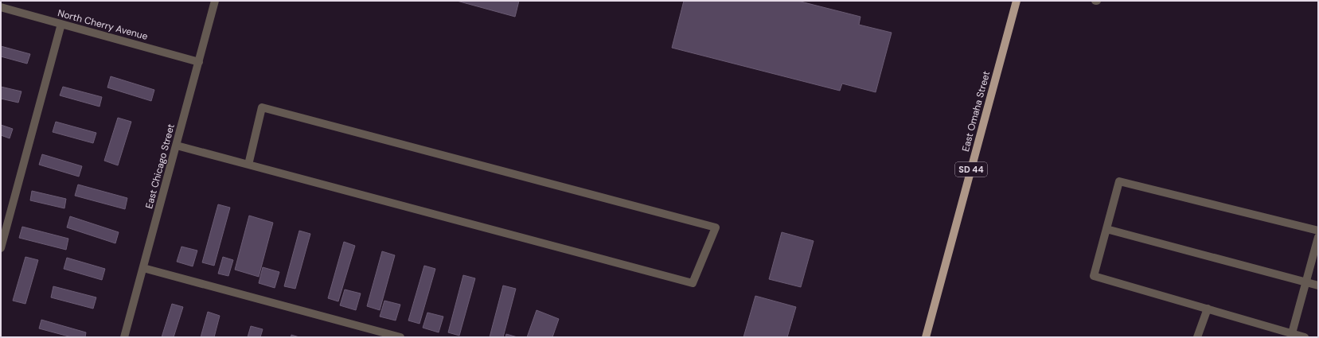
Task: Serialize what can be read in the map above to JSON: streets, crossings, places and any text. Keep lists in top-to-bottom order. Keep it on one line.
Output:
{"streets":{"main road":["East Omaha Street","SD 44"],"street":["North Cherry Avenue","East Chicago Street"]},"crossings":[["North Cherry Avenue","East Chicago Street"]]}
